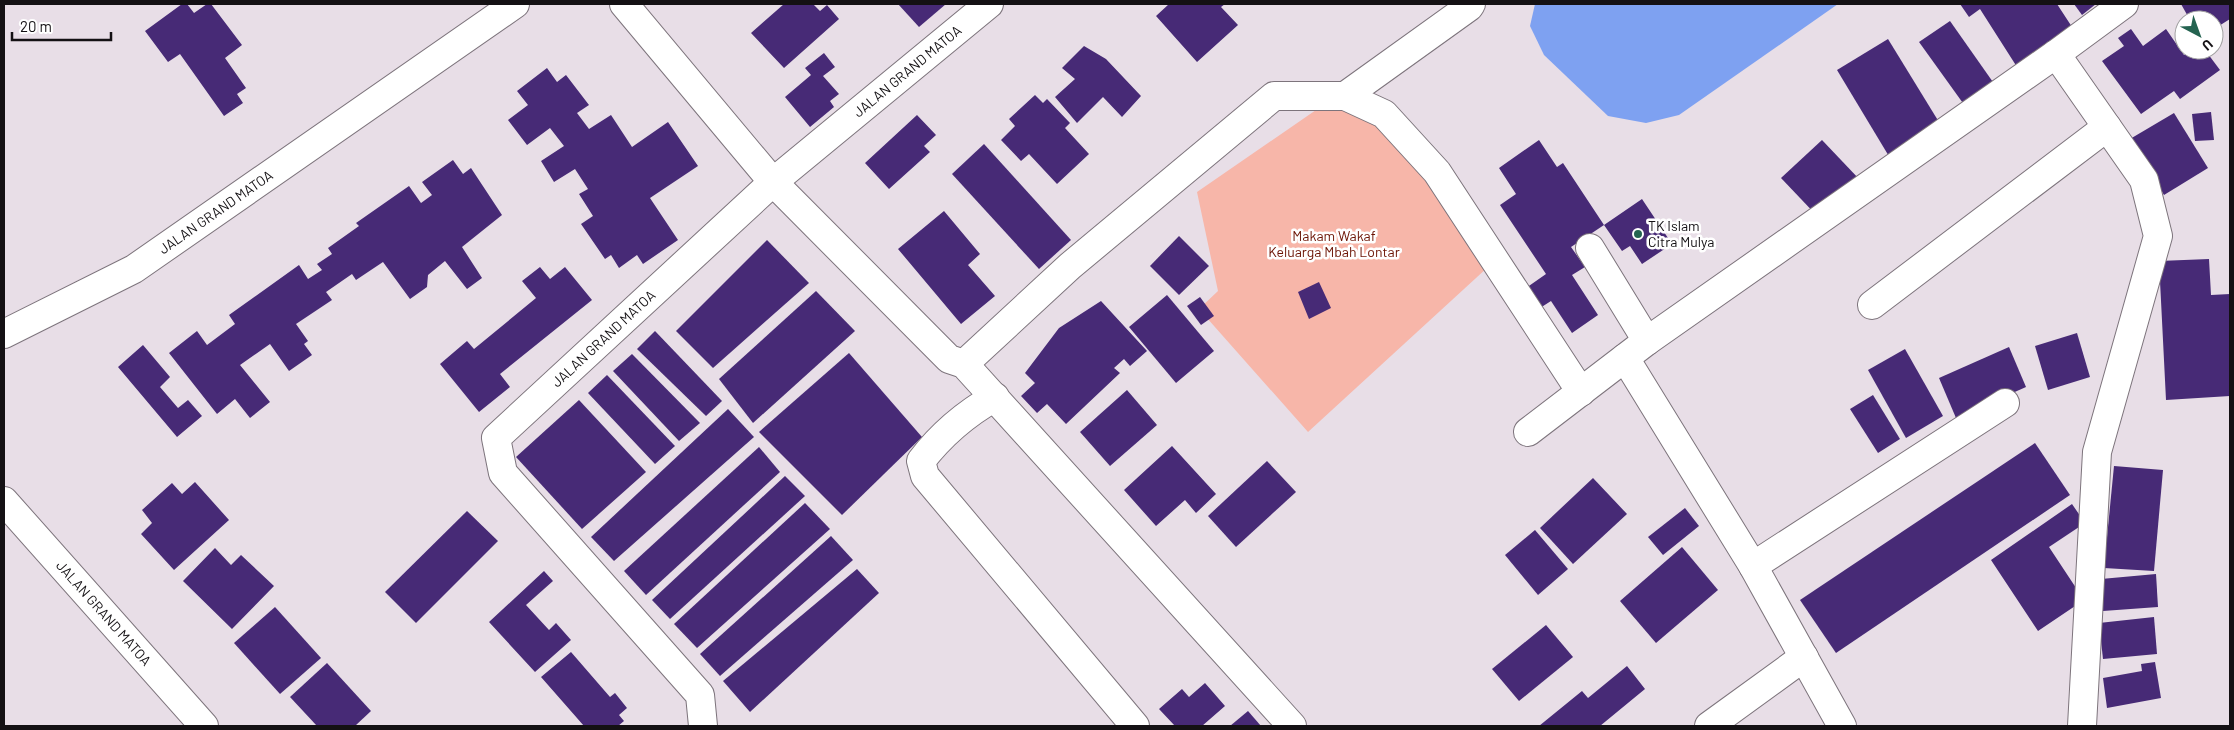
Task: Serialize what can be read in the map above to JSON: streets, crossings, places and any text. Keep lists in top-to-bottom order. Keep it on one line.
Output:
{"streets":{"street":["JALAN GRAND MATOA"]},"parks":["Makam Wakaf Keluarga Mbah Lontar"],"places":["TK Islam Citra Mulya"],"scale_bar":"20 m","north":"bottom right"}
